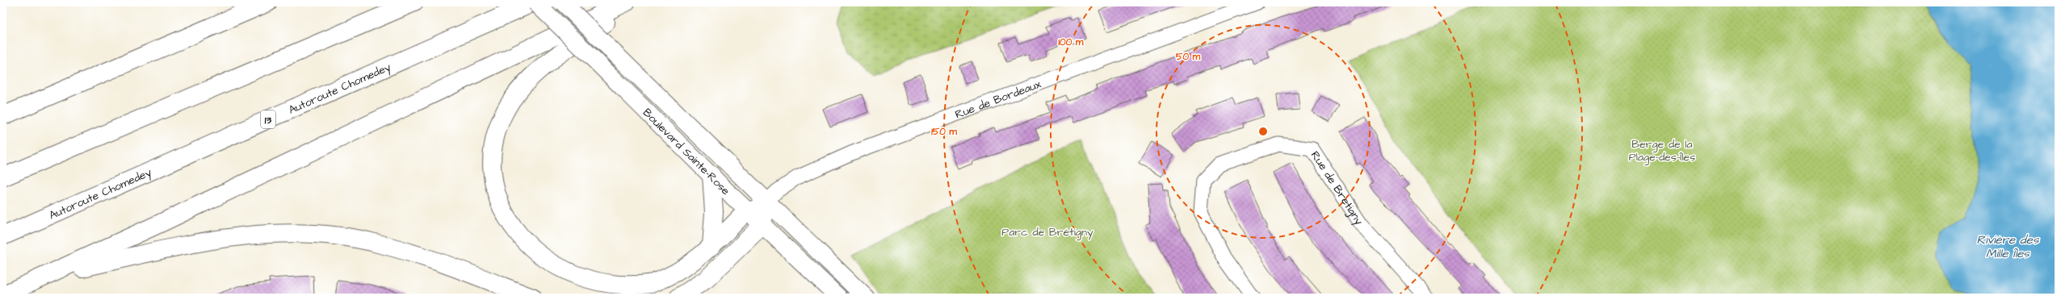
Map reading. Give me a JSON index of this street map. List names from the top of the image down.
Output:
{
  "streets": {
    "highway": ["Autoroute Chomedey", "13"],
    "street": ["Rue de Bordeaux", "Boulevard Sainte-Rose", "Rue de Bretigny"]
  },
  "crossings": [
    ["Autoroute Chomedey", "Boulevard Sainte-Rose"],
    ["Rue de Bordeaux", "Boulevard Sainte-Rose"]
  ],
  "water": ["Rivière des Mille Îles"],
  "parks": ["Berge de la Plage-des-Îles", "Parc de Brétigny"],
  "rings": ["100 m", "50 m", "150 m"]
}
